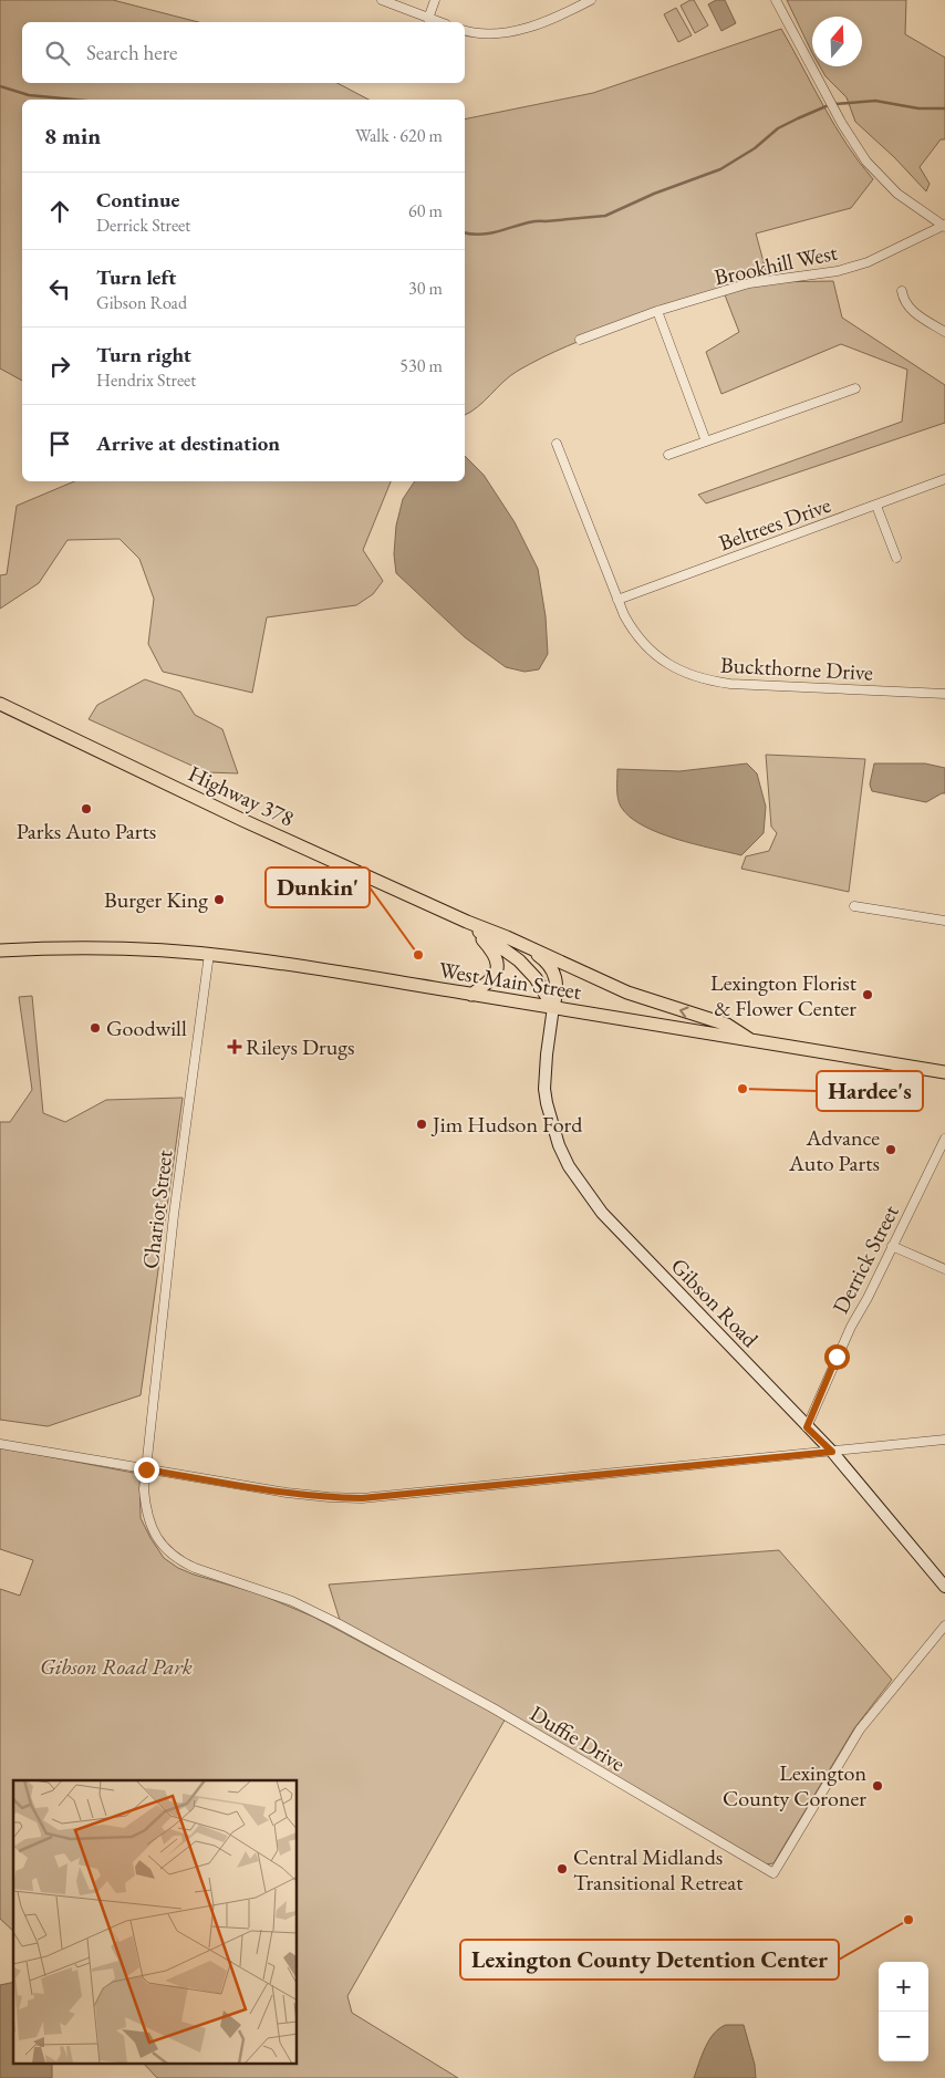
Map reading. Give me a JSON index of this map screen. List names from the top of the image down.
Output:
{
  "streets": {
    "main road": ["Highway 378", "West Main Street"],
    "street": [
      "Brookhill West",
      "Beltrees Drive",
      "Buckthorne Drive",
      "Chariot Street",
      "Derrick Street",
      "Gibson Road",
      "Duffie Drive"
    ]
  },
  "crossings": [
    ["Beltrees Drive", "Buckthorne Drive"],
    ["West Main Street", "Chariot Street"],
    ["West Main Street", "Gibson Road"],
    ["Chariot Street", "Duffie Drive"],
    ["Derrick Street", "Gibson Road"]
  ],
  "parks": ["Gibson Road Park"],
  "places": {
    "other": [
      "Parks Auto Parts",
      "Burger King",
      "Dunkin'",
      "Lexington Florist & Flower Center",
      "Goodwill",
      "Hardee's",
      "Jim Hudson Ford",
      "Advance Auto Parts",
      "Lexington County Coroner",
      "Central Midlands Transitional Retreat",
      "Lexington County Detention Center"
    ],
    "health": ["Rileys Drugs"]
  },
  "north": "top",
  "page": {
    "search": "Search here",
    "heading": ["8 min", "Walk · 620 m"],
    "list": [
      ["Continue", "Derrick Street", "60 m"],
      ["Turn left", "Gibson Road", "30 m"],
      ["Turn right", "Hendrix Street", "530 m"],
      "Arrive at destination"
    ],
    "map_buttons": ["+", "−"]
  }
}
